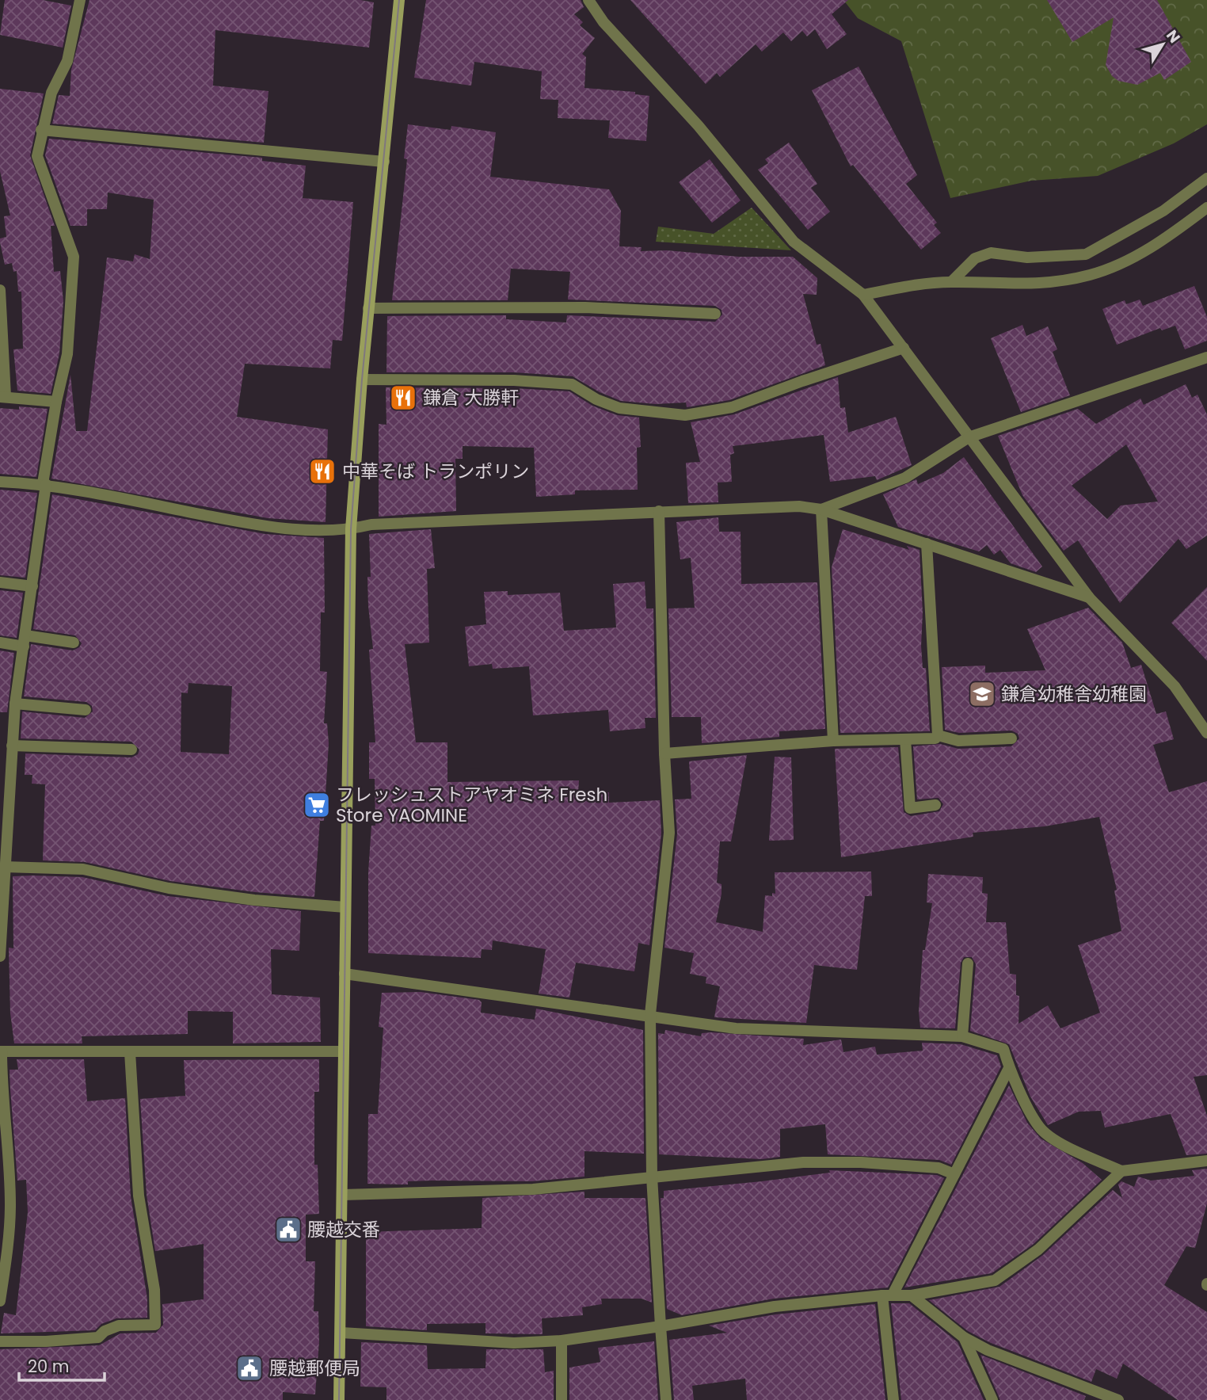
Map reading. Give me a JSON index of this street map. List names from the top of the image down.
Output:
{
  "places": {
    "restaurant": ["鎌倉 大勝軒", "中華そば トランポリン"],
    "school or university": ["鎌倉幼稚舎幼稚園"],
    "supermarket": ["フレッシュストアヤオミネ Fresh Store YAOMINE"],
    "public building": ["腰越交番", "腰越郵便局"]
  },
  "scale_bar": "20 m",
  "north": "top right"
}
